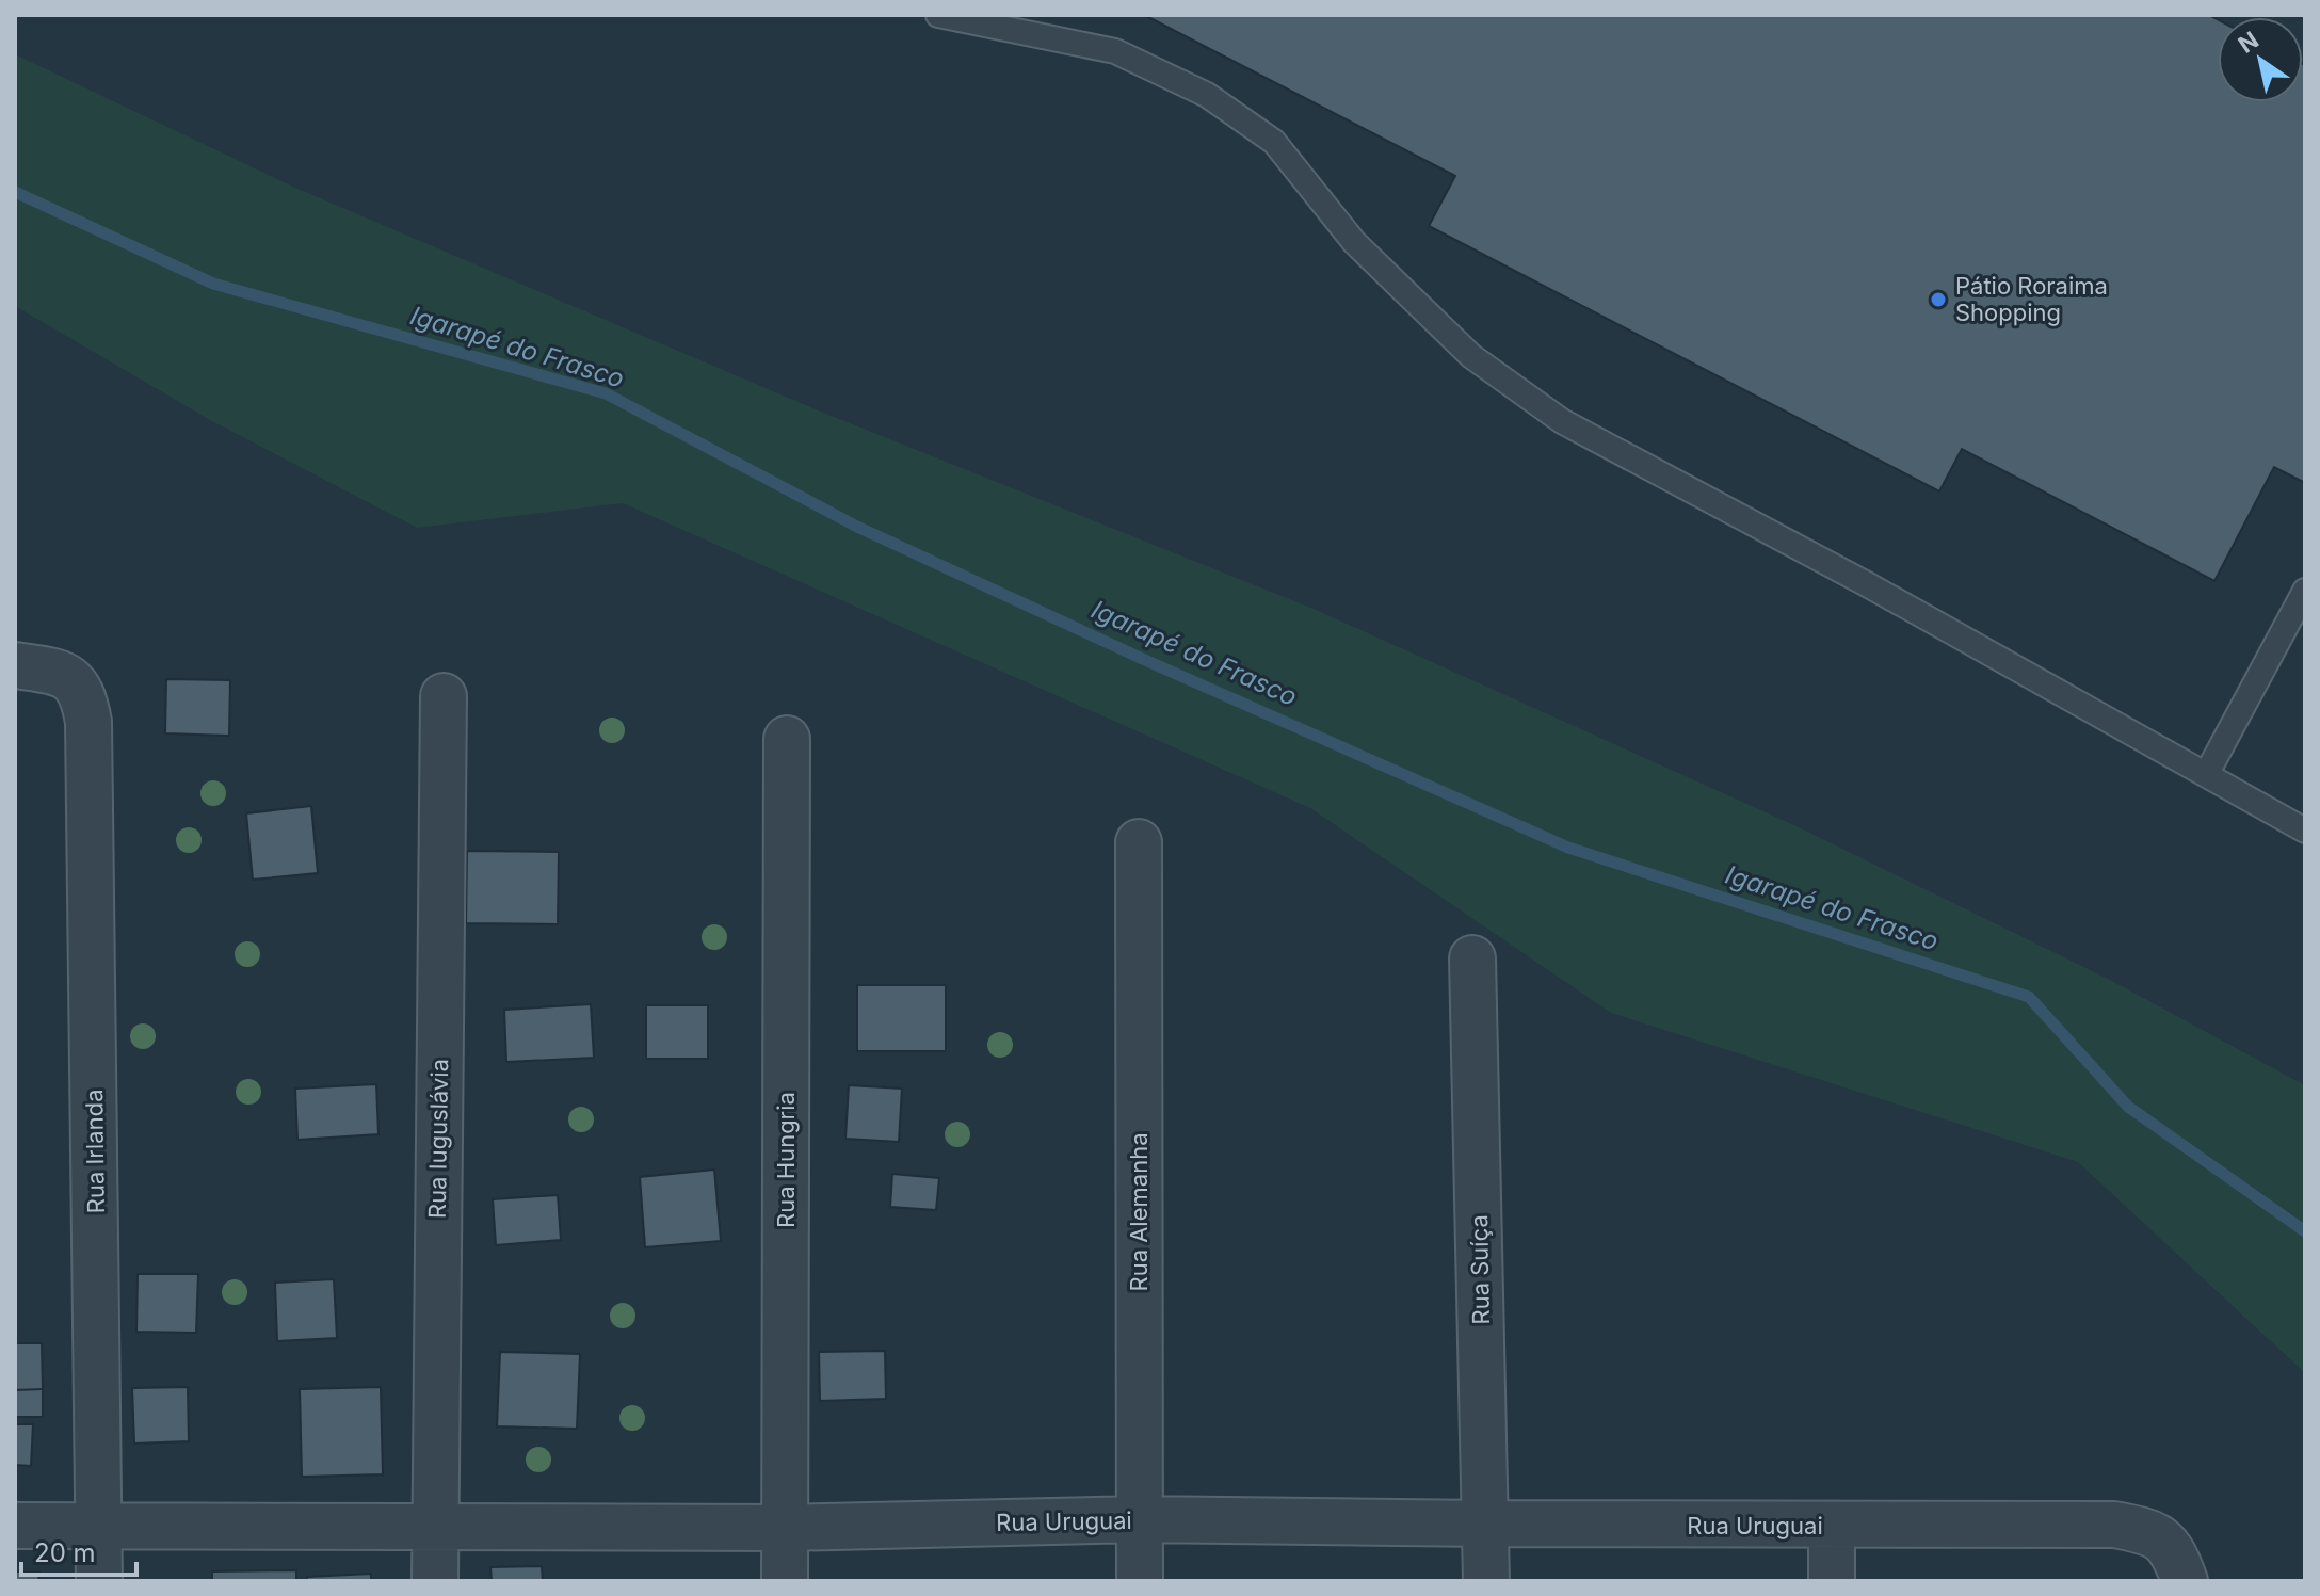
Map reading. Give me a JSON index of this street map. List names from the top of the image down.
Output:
{
  "streets": {
    "street": [
      "Rua Iuguslávia",
      "Rua Irlanda",
      "Rua Hungria",
      "Rua Alemanha",
      "Rua Suíça",
      "Rua Uruguai"
    ]
  },
  "crossings": [
    ["Rua Iuguslávia", "Rua Uruguai"],
    ["Rua Irlanda", "Rua Uruguai"],
    ["Rua Hungria", "Rua Uruguai"],
    ["Rua Alemanha", "Rua Uruguai"],
    ["Rua Suíça", "Rua Uruguai"]
  ],
  "water": ["Igarapé do Frasco"],
  "places": ["Pátio Roraima Shopping"],
  "scale_bar": "20 m",
  "north": "top left"
}
